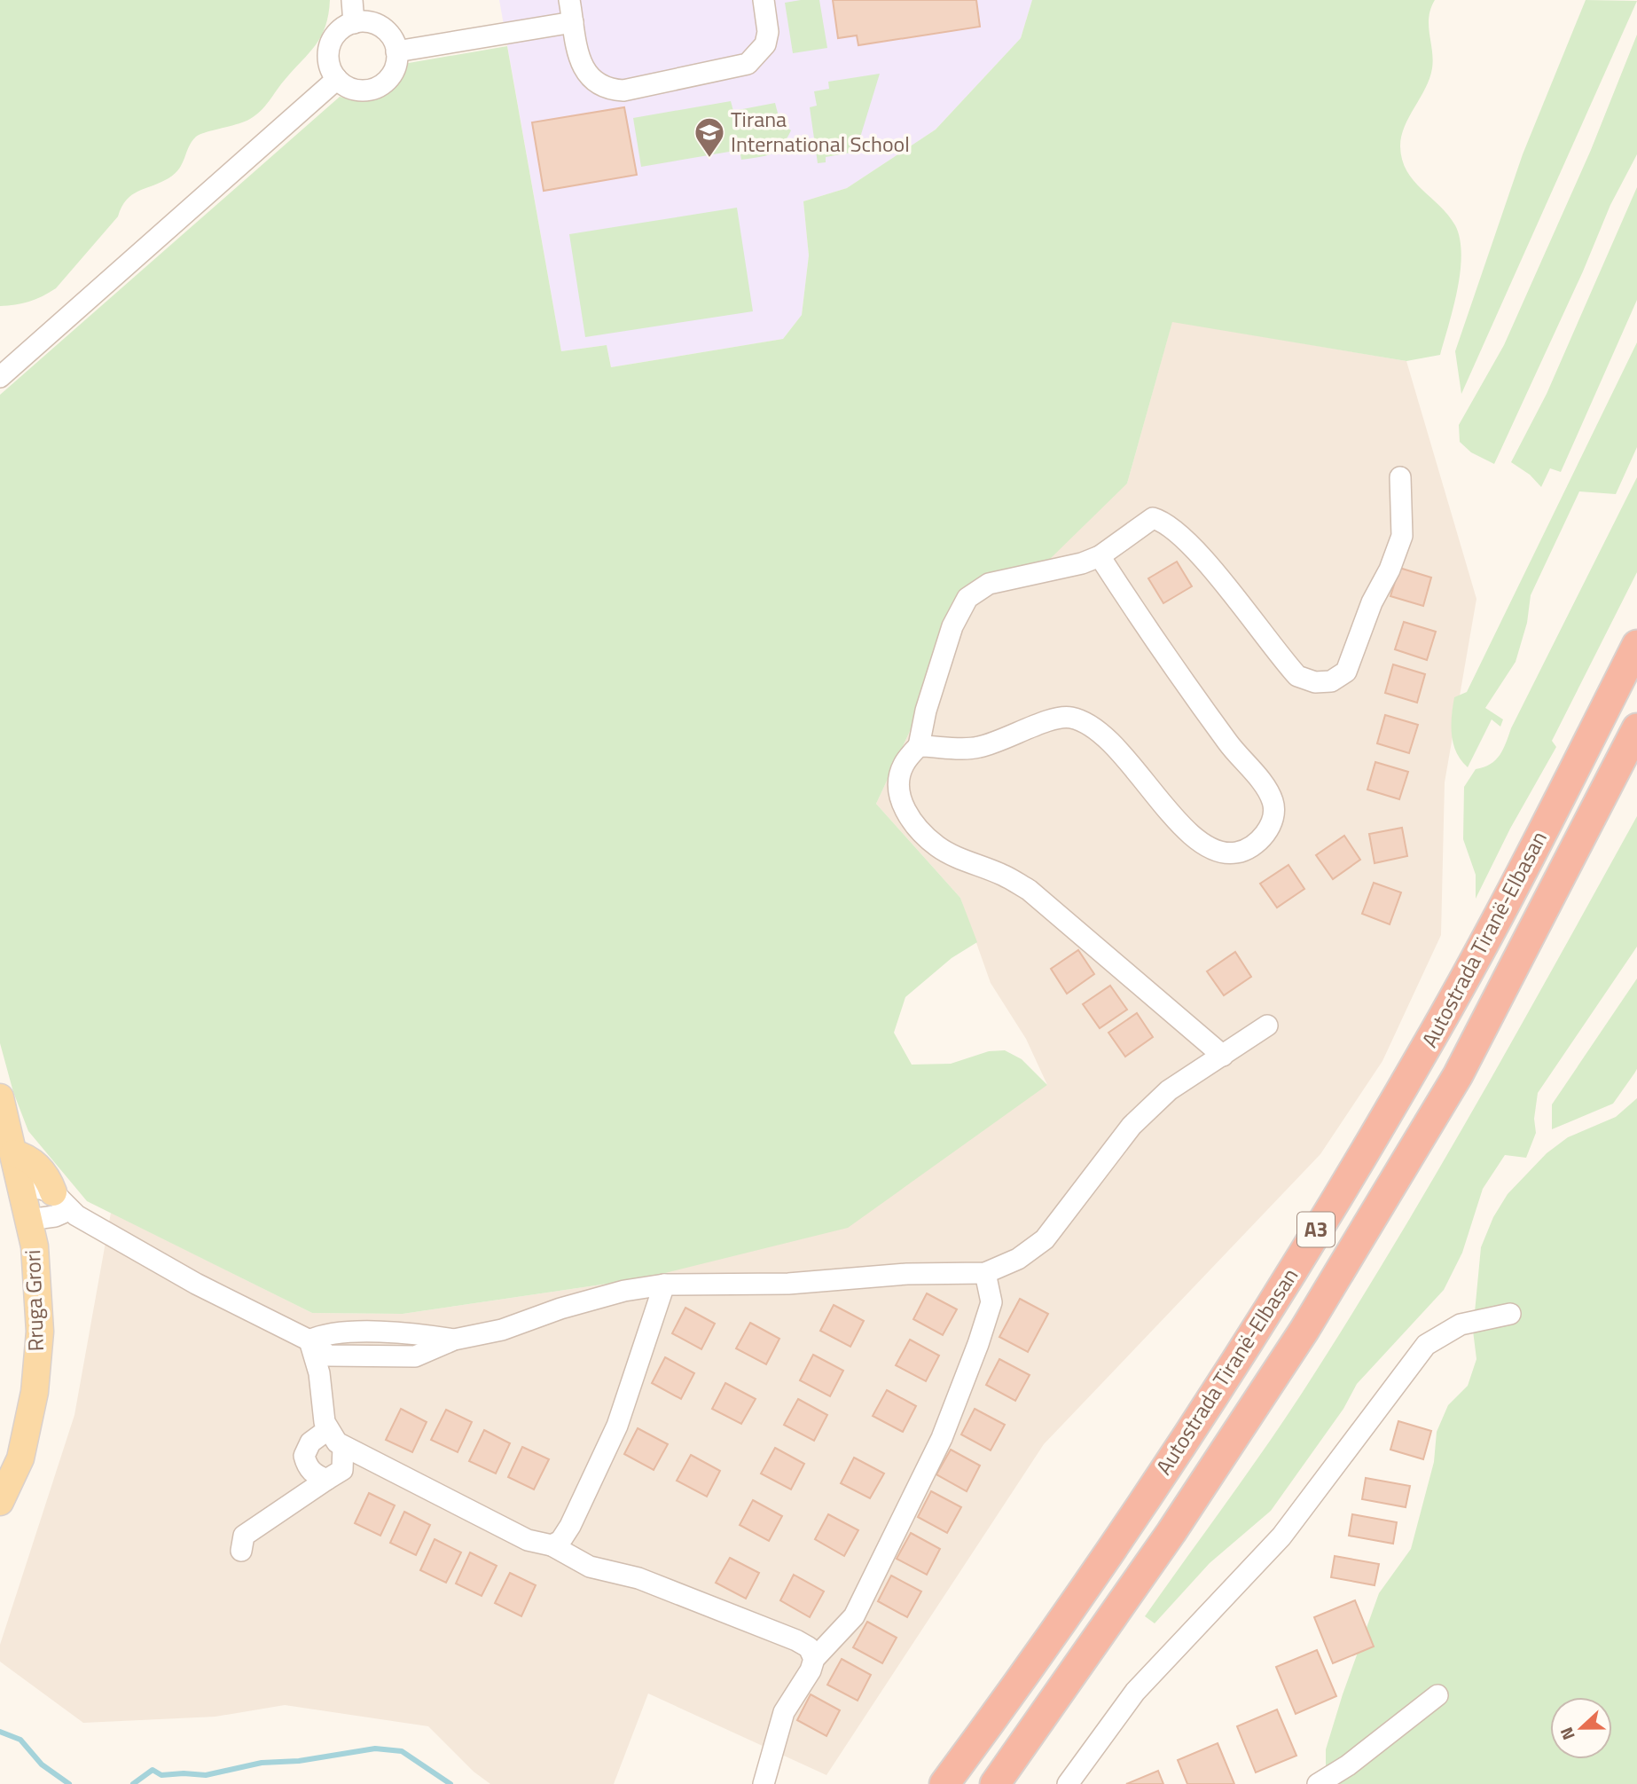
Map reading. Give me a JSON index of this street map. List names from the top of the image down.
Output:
{
  "streets": {
    "highway": ["Autostrada Tiranë-Elbasan", "A3"],
    "main road": ["Rruga Grori"]
  },
  "places": {
    "school or university": ["Tirana International School"]
  },
  "north": "left"
}
